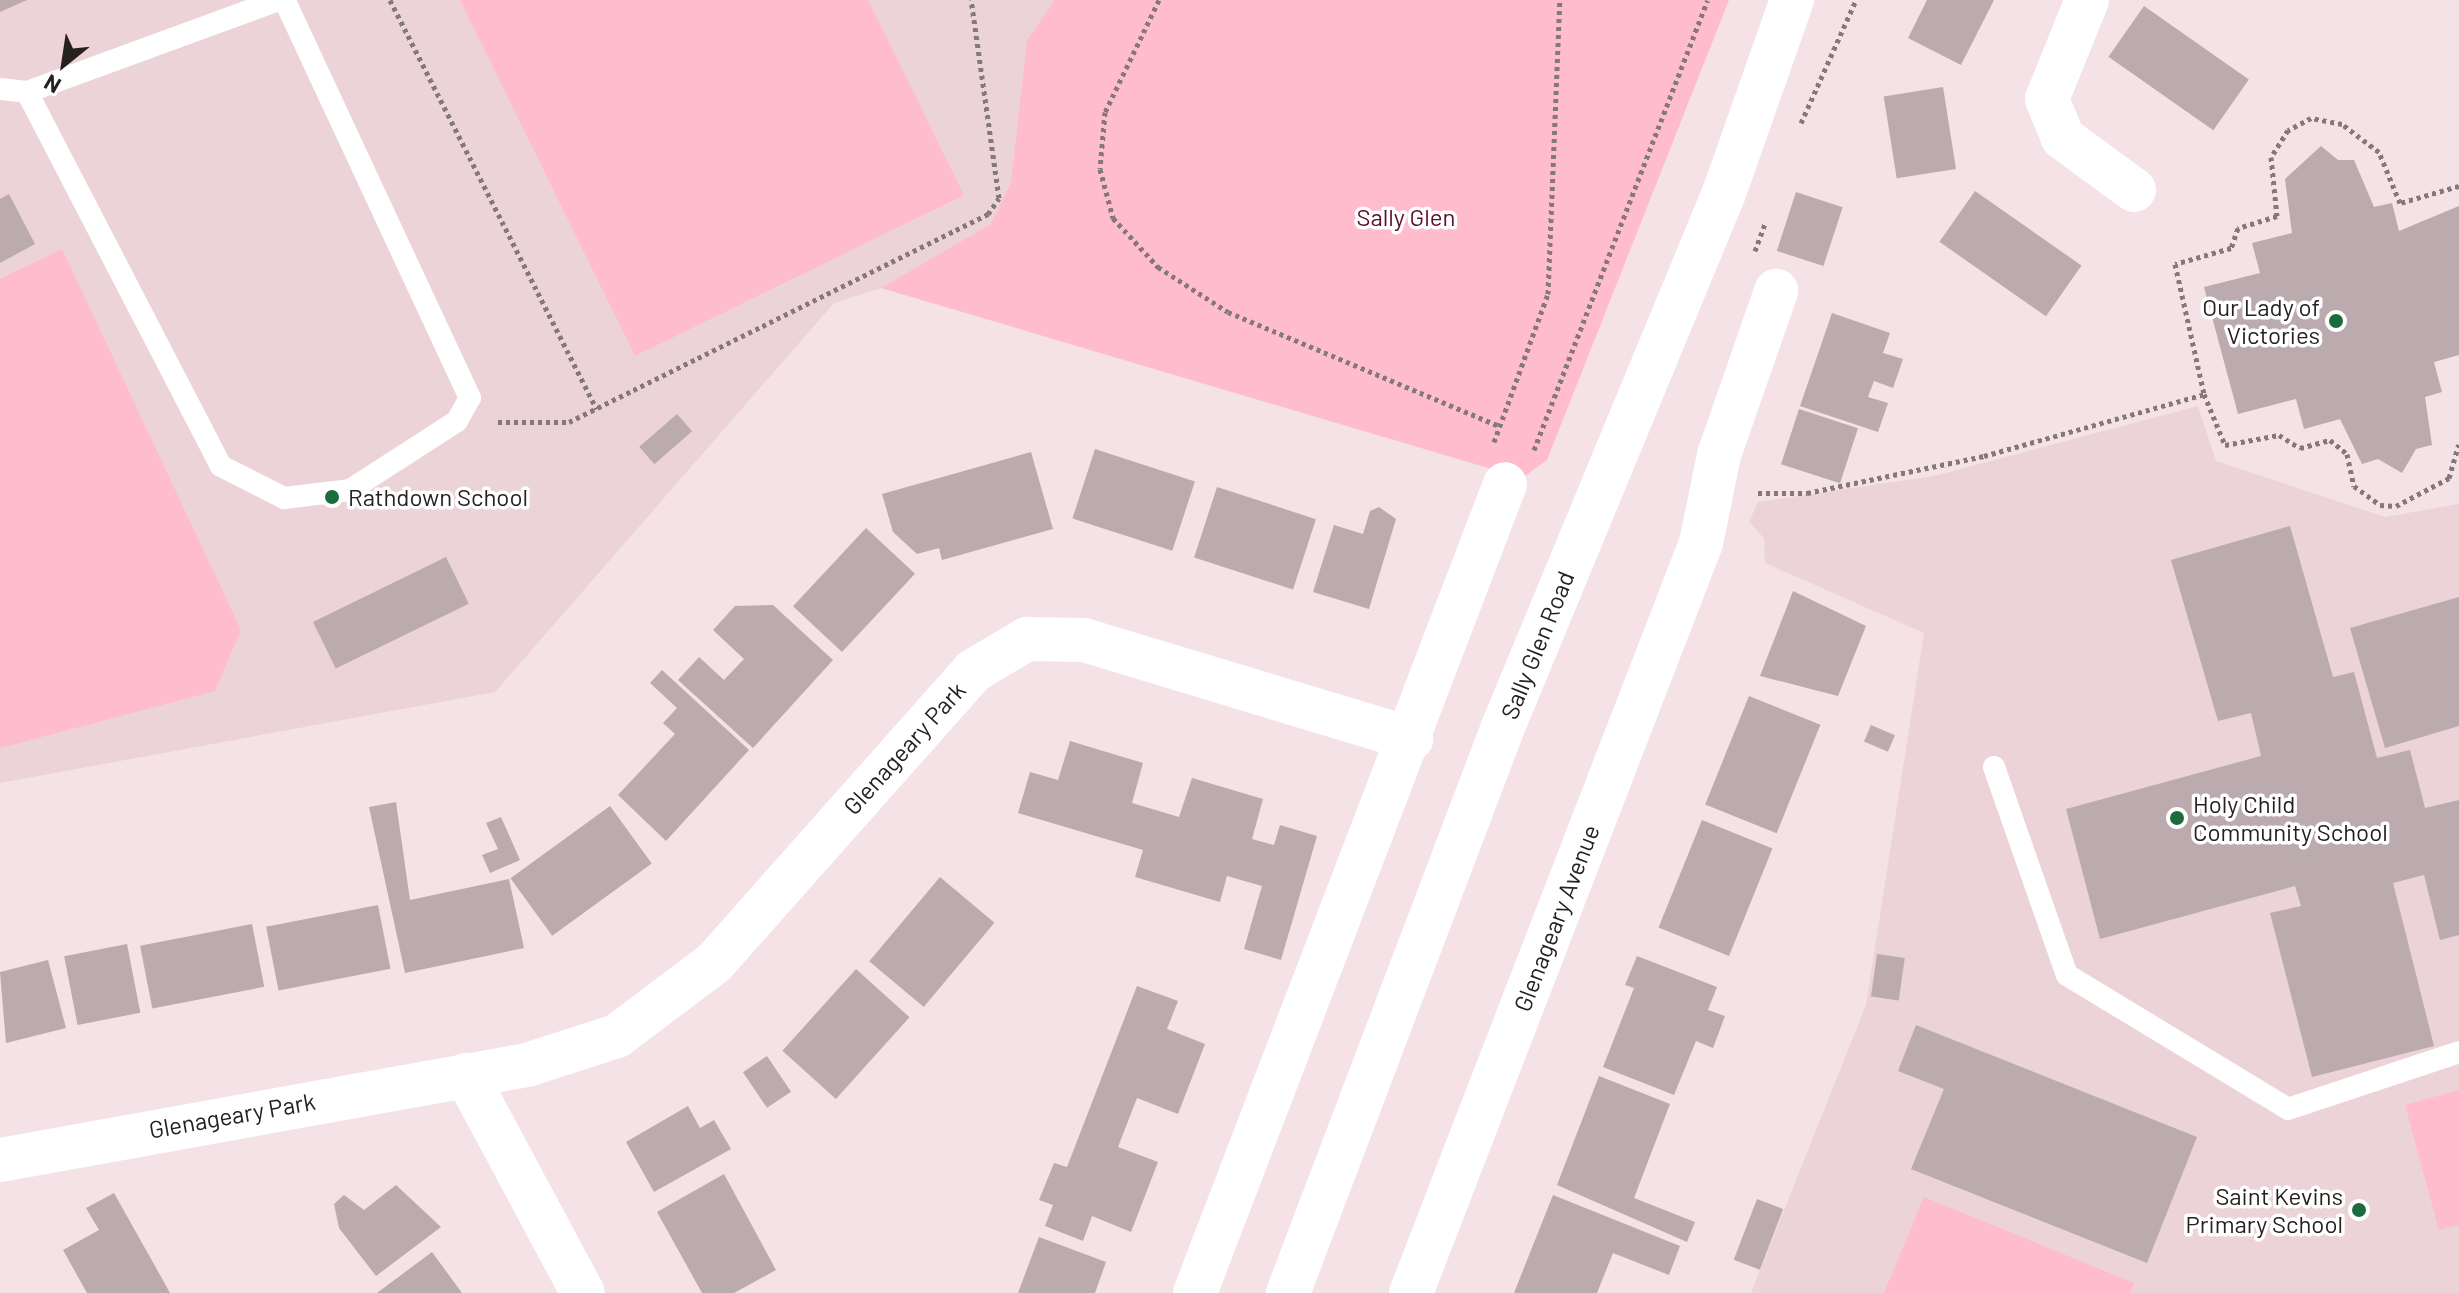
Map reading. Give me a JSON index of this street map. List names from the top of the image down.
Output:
{
  "streets": {
    "street": ["Sally Glen Road", "Glenageary Park", "Glenageary Avenue"]
  },
  "parks": ["Sally Glen"],
  "places": [
    "Our Lady of Victories",
    "Rathdown School",
    "Holy Child Community School",
    "Saint Kevins Primary School"
  ],
  "north": "bottom left"
}
